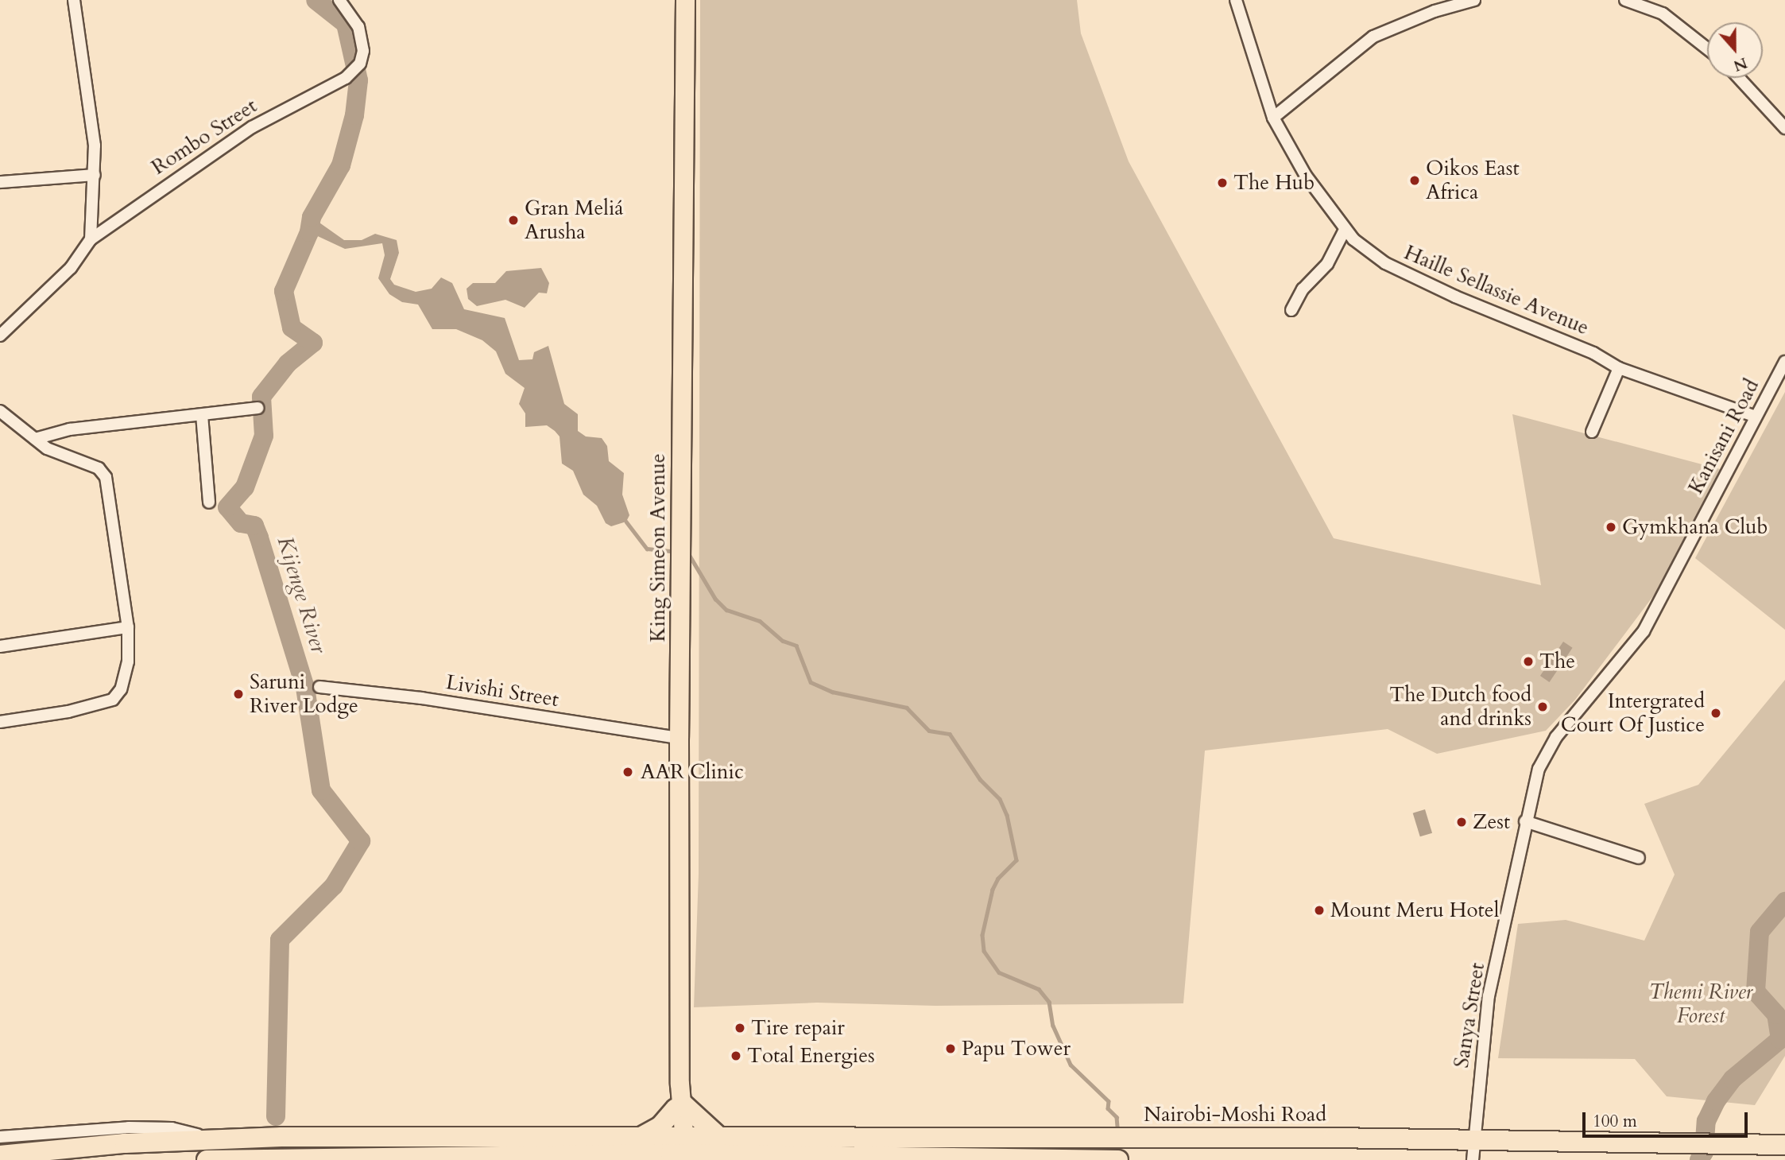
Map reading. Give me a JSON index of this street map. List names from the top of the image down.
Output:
{
  "streets": {
    "highway": ["Nairobi-Moshi Road"],
    "main road": ["King Simeon Avenue"],
    "street": [
      "Rombo Street",
      "Haille Sellassie Avenue",
      "Kanisani Road",
      "Livishi Street",
      "Sanya Street"
    ]
  },
  "crossings": [
    ["Haille Sellassie Avenue", "Kanisani Road"],
    ["Kanisani Road", "Sanya Street"],
    ["King Simeon Avenue", "Livishi Street"],
    ["King Simeon Avenue", "Nairobi-Moshi Road"],
    ["Sanya Street", "Nairobi-Moshi Road"]
  ],
  "water": ["Kijenge River"],
  "parks": ["Themi River Forest"],
  "places": [
    "Oikos East Africa",
    "The Hub",
    "Gran Meliá Arusha",
    "Gymkhana Club",
    "The",
    "Saruni River Lodge",
    "The Dutch food and drinks",
    "Intergrated Court Of Justice",
    "AAR Clinic",
    "Zest",
    "Mount Meru Hotel",
    "Tire repair",
    "Papu Tower",
    "Total Energies"
  ],
  "scale_bar": "100 m",
  "north": "bottom"
}
